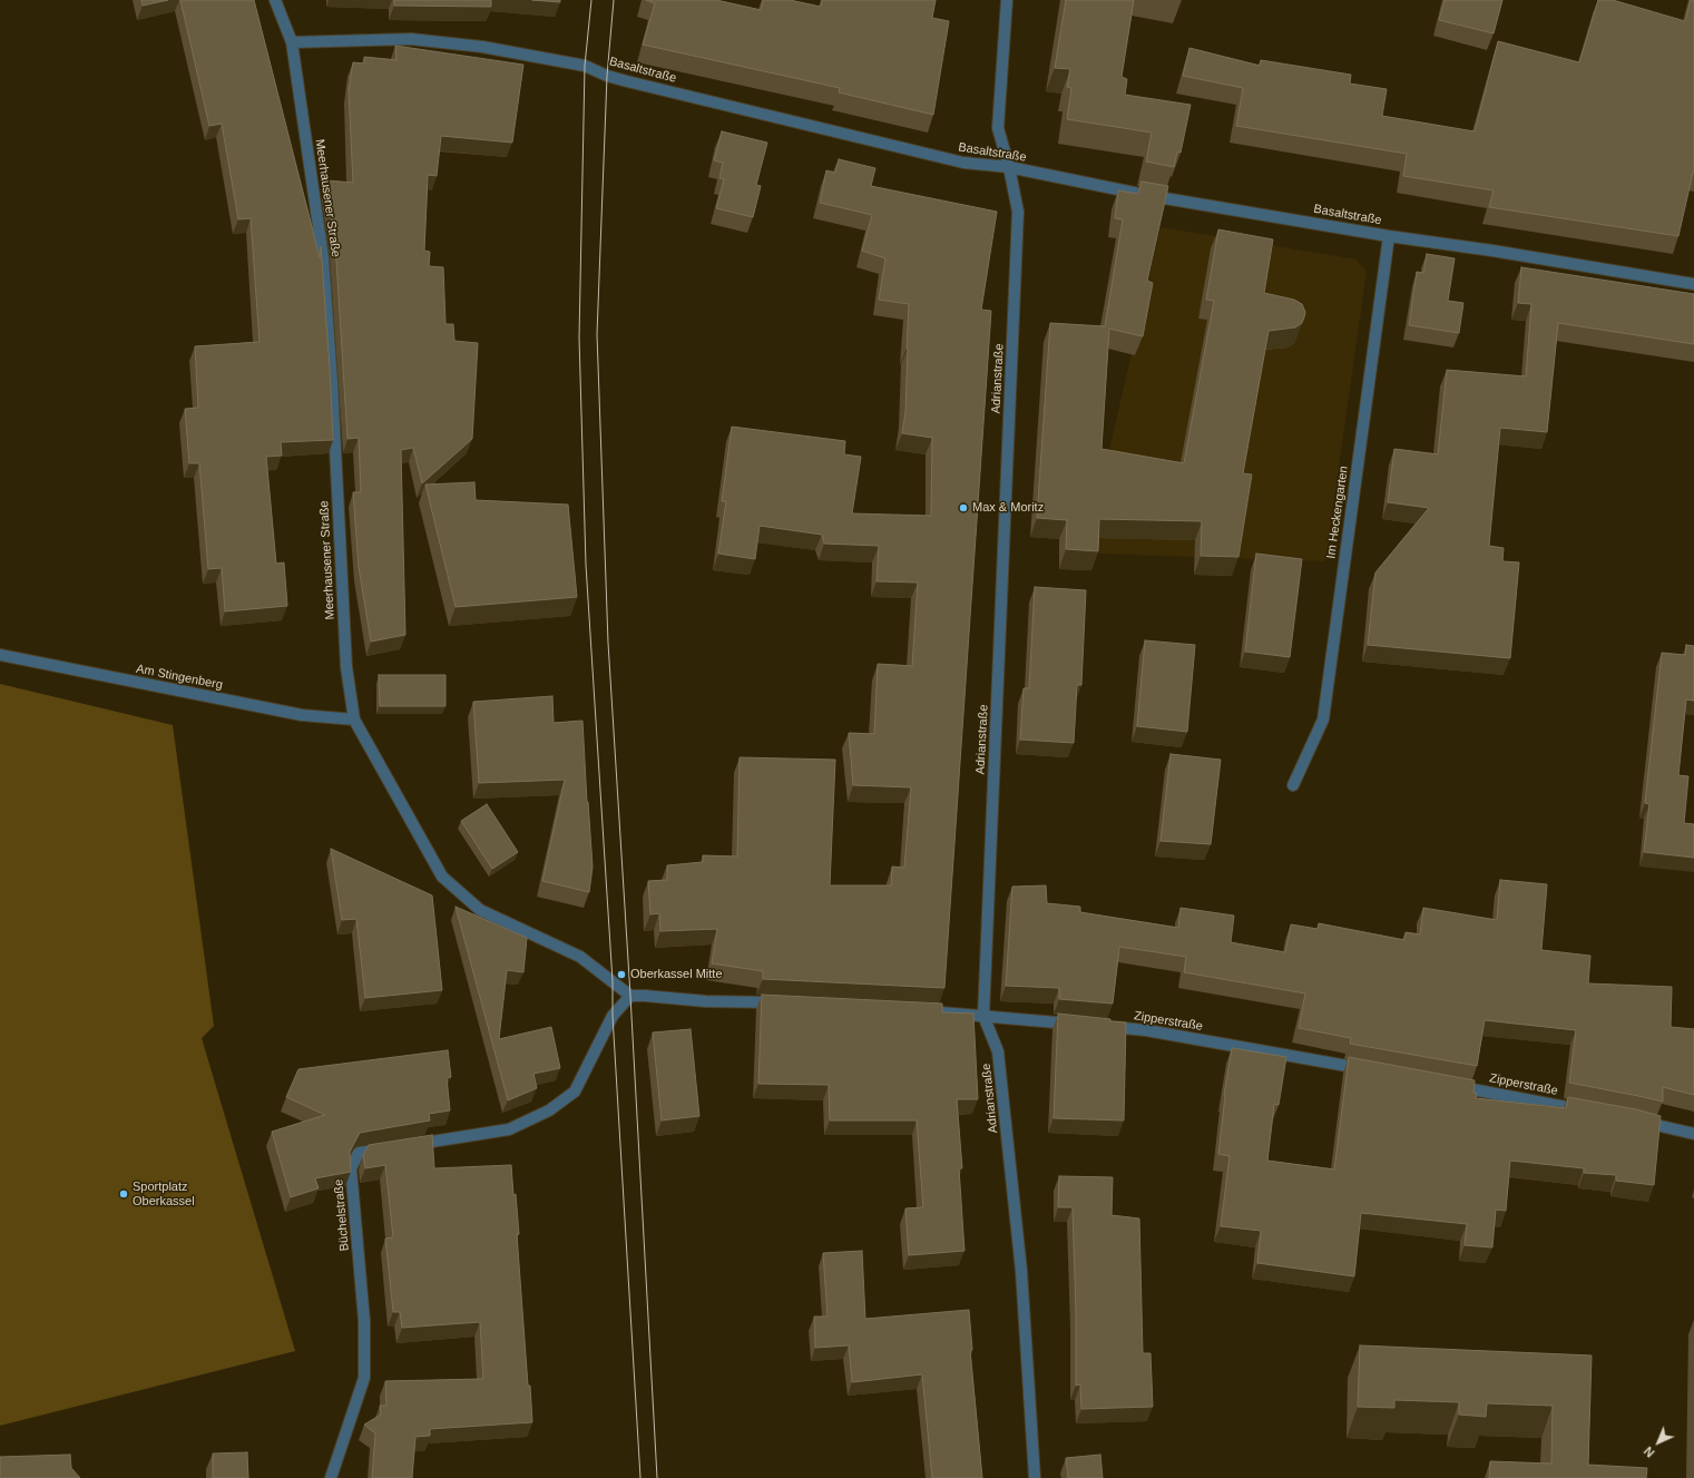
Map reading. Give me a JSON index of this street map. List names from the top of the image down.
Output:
{
  "streets": {
    "street": [
      "Basaltstraße",
      "Meerhausener Straße",
      "Adrianstraße",
      "Im Heckengarten",
      "Am Stingenberg",
      "Zipperstraße",
      "Büchelstraße"
    ]
  },
  "crossings": [
    ["Basaltstraße", "Meerhausener Straße"],
    ["Basaltstraße", "Adrianstraße"],
    ["Basaltstraße", "Im Heckengarten"],
    ["Meerhausener Straße", "Am Stingenberg"]
  ],
  "places": ["Max & Moritz", "Oberkassel Mitte", "Sportplatz Oberkassel"],
  "north": "bottom left"
}
